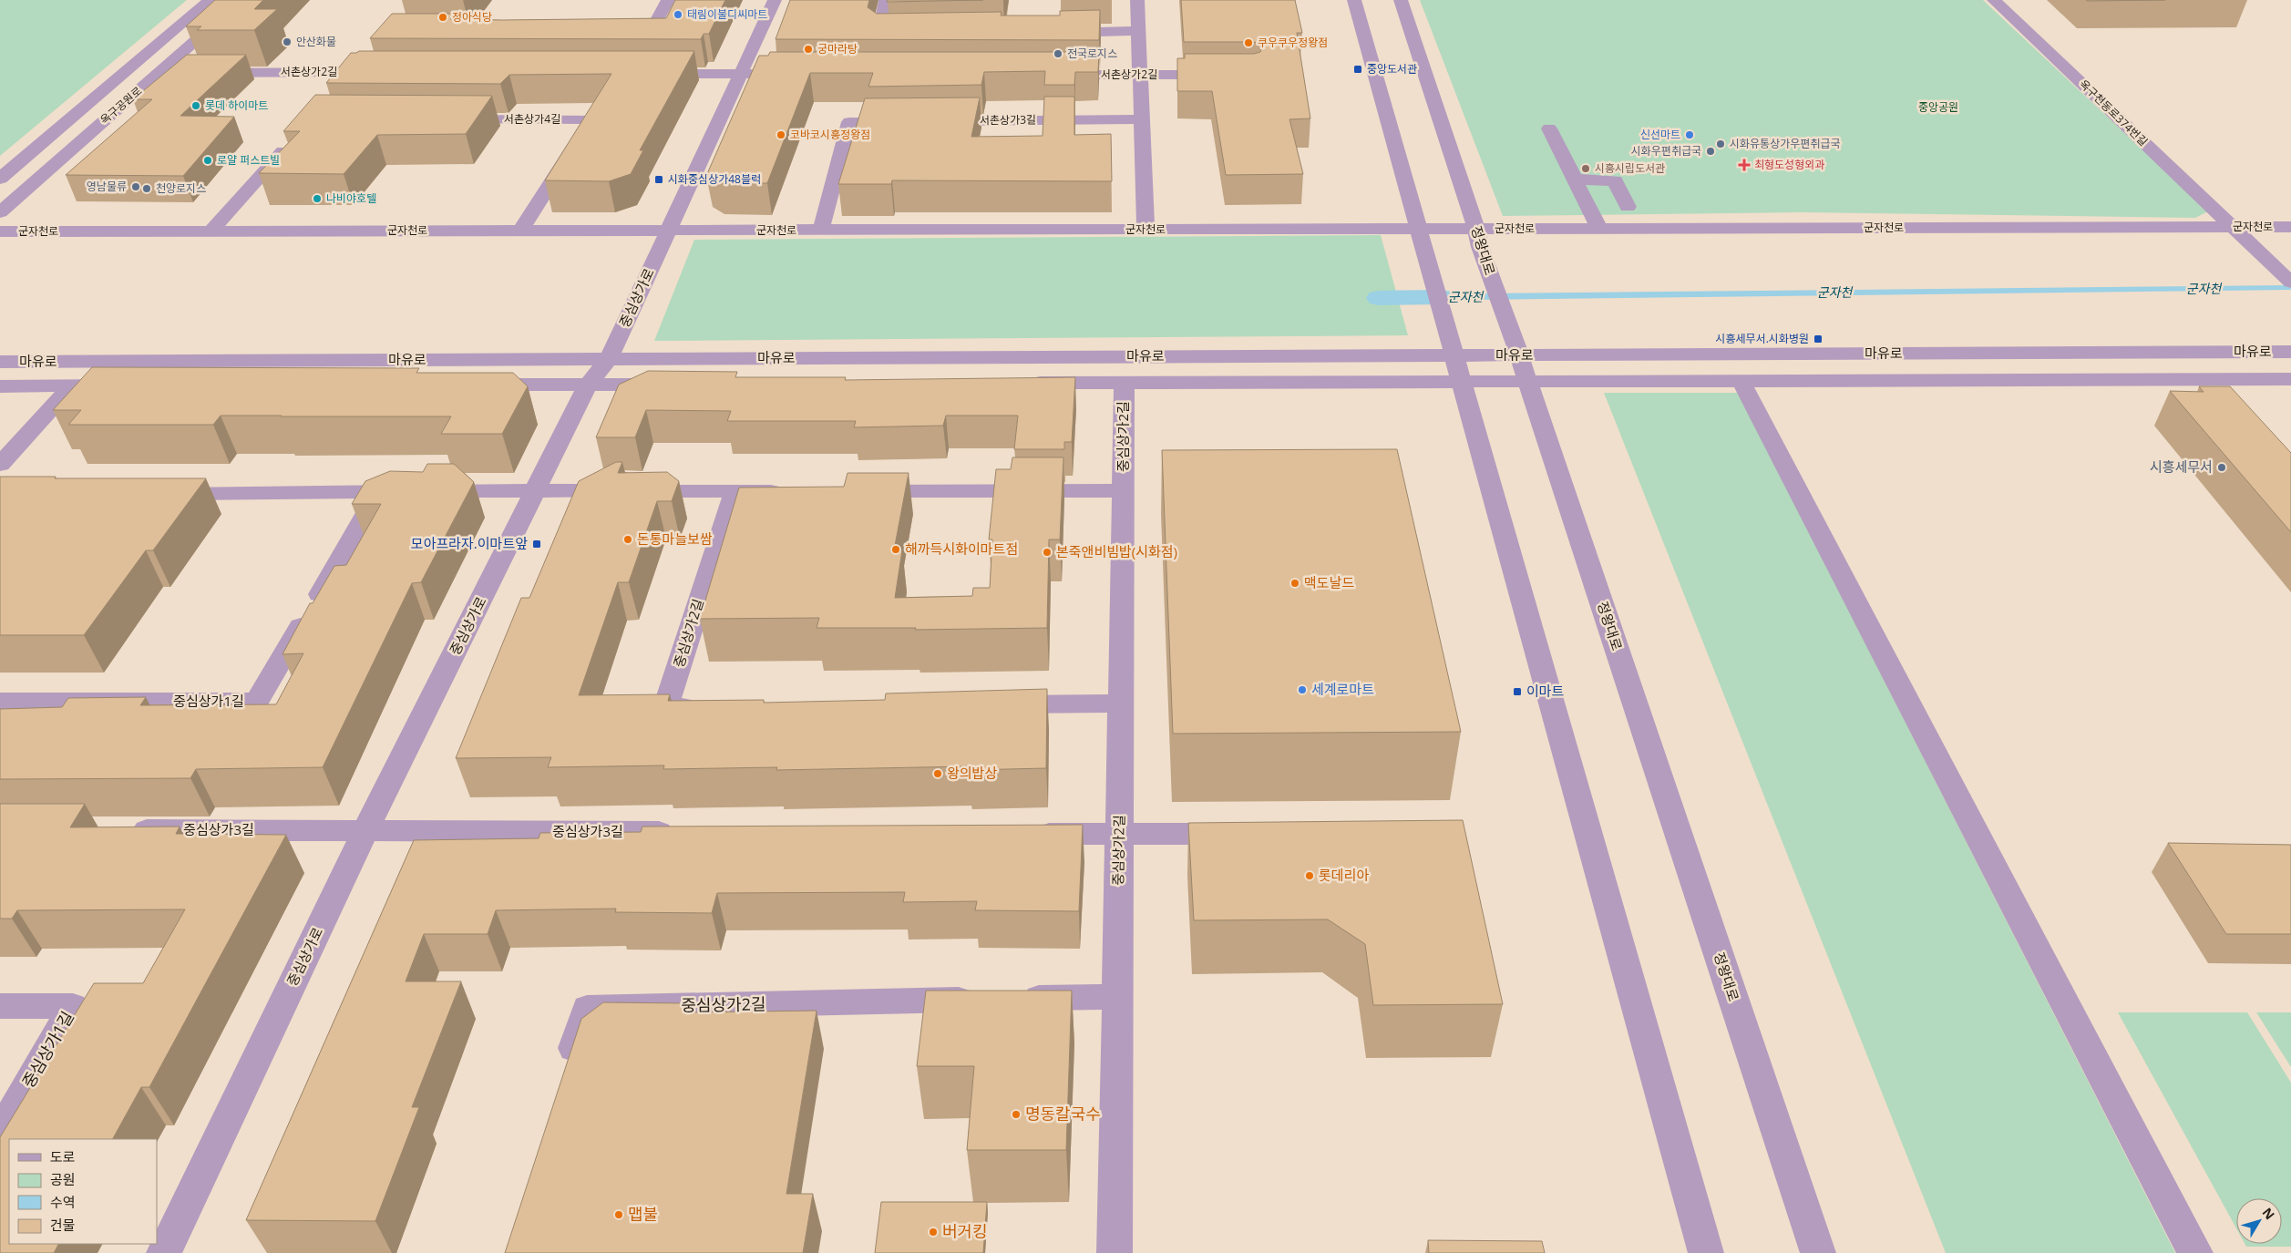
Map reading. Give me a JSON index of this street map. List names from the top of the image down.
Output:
{
  "streets": {
    "street": [
      "서촌상가2길",
      "옥구공원로",
      "옥구천동로374번길",
      "서촌상가4길",
      "서촌상가3길",
      "군자천로",
      "정왕대로",
      "중심상가로",
      "마유로",
      "중심상가2길",
      "중심상가1길",
      "중심상가3길"
    ]
  },
  "crossings": [
    ["서촌상가2길", "옥구공원로"],
    ["옥구천동로374번길", "군자천로"],
    ["서촌상가4길", "군자천로"],
    ["군자천로", "정왕대로"],
    ["군자천로", "중심상가로"],
    ["정왕대로", "마유로"],
    ["중심상가로", "마유로"],
    ["중심상가로", "중심상가3길"],
    ["마유로", "중심상가2길"]
  ],
  "water": ["군자천"],
  "parks": ["중앙공원"],
  "places": {
    "other": [
      "태림이불디씨마트",
      "정아식당",
      "안산화물",
      "쿠우쿠우정왕점",
      "궁마라탕",
      "전국로지스",
      "롯데 하이마트",
      "코바코시흥정왕점",
      "신선마트",
      "시화유통상가우편취급국",
      "시화우편취급국",
      "로얄 퍼스트빌",
      "시흥시립도서관",
      "영남물류",
      "천양로지스",
      "나비야호텔",
      "시흥세무서",
      "돈통마늘보쌈",
      "해까득시화이마트점",
      "본죽앤비빔밥(시화점)",
      "맥도날드",
      "세계로마트",
      "왕의밥상",
      "롯데리아",
      "명동칼국수",
      "맵불",
      "버거킹"
    ],
    "transit": [
      "중앙도서관",
      "시화중심상가48블럭",
      "시흥세무서.시화병원",
      "모아프라자.이마트앞",
      "이마트"
    ],
    "health": ["최형도성형외과"]
  },
  "legend": [
    "도로",
    "공원",
    "수역",
    "건물"
  ],
  "north": "top right"
}
